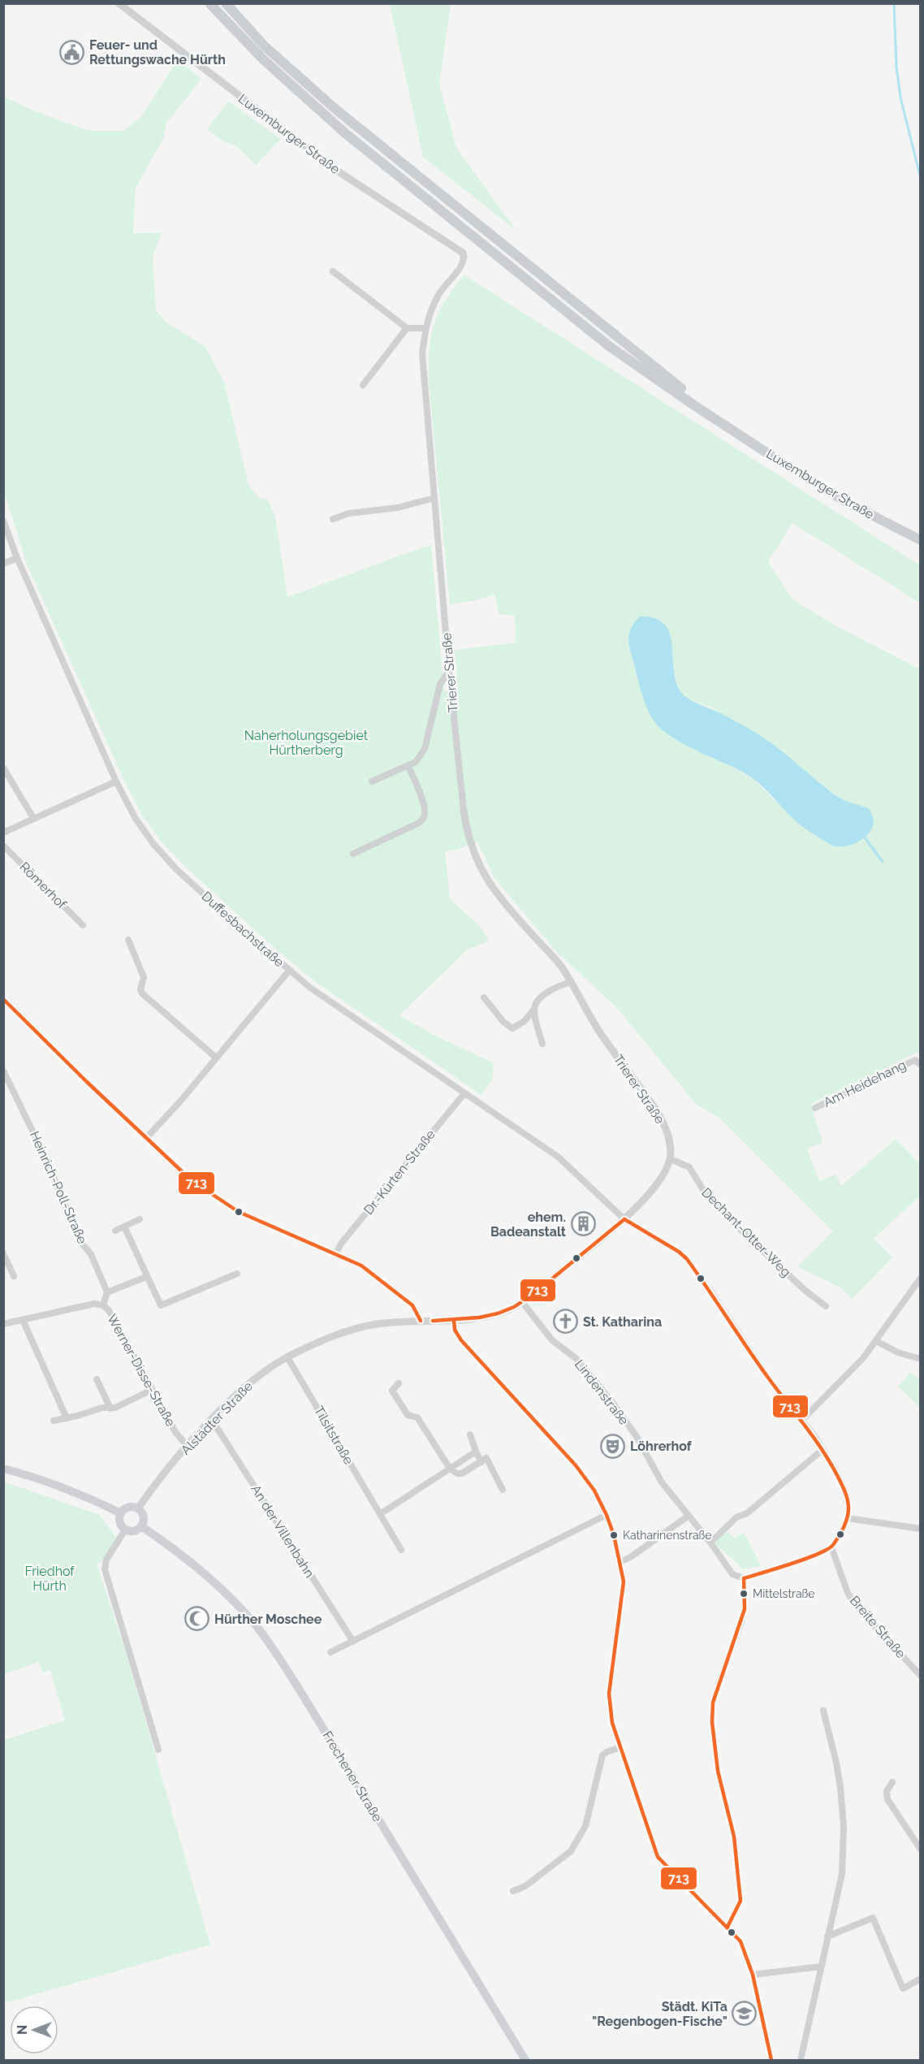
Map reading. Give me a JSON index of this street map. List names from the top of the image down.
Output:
{
  "streets": {
    "main road": ["Luxemburger Straße", "Frechener Straße"],
    "street": [
      "Trierer Straße",
      "Römerhof",
      "Duffesbachstraße",
      "Am Heidehang",
      "Dr.-Kürten-Straße",
      "Heinrich-Poll-Straße",
      "Dechant-Otter-Weg",
      "Werner-Disse-Straße",
      "Lindenstraße",
      "Alstädter Straße",
      "Tilsitstraße",
      "An der Villenbahn",
      "Breite Straße"
    ]
  },
  "crossings": [
    ["Luxemburger Straße", "Trierer Straße"],
    ["Trierer Straße", "Dechant-Otter-Weg"],
    ["Duffesbachstraße", "Dr.-Kürten-Straße"],
    ["Duffesbachstraße", "Alstädter Straße"],
    ["Werner-Disse-Straße", "Alstädter Straße"],
    ["Lindenstraße", "Alstädter Straße"],
    ["Alstädter Straße", "Tilsitstraße"],
    ["Alstädter Straße", "An der Villenbahn"],
    ["Alstädter Straße", "Frechener Straße"]
  ],
  "parks": ["Naherholungsgebiet Hürtherberg", "Friedhof Hürth"],
  "places": {
    "public building": ["Feuer- und Rettungswache Hürth"],
    "building": ["ehem. Badeanstalt"],
    "church": ["St. Katharina"],
    "theatre": ["Löhrerhof"],
    "other": ["Katharinenstraße", "Mittelstraße"],
    "mosque": ["Hürther Moschee"],
    "school or university": ["Städt. KiTa \"Regenbogen-Fische\""]
  },
  "lines": ["transit line 713"],
  "north": "left"
}
